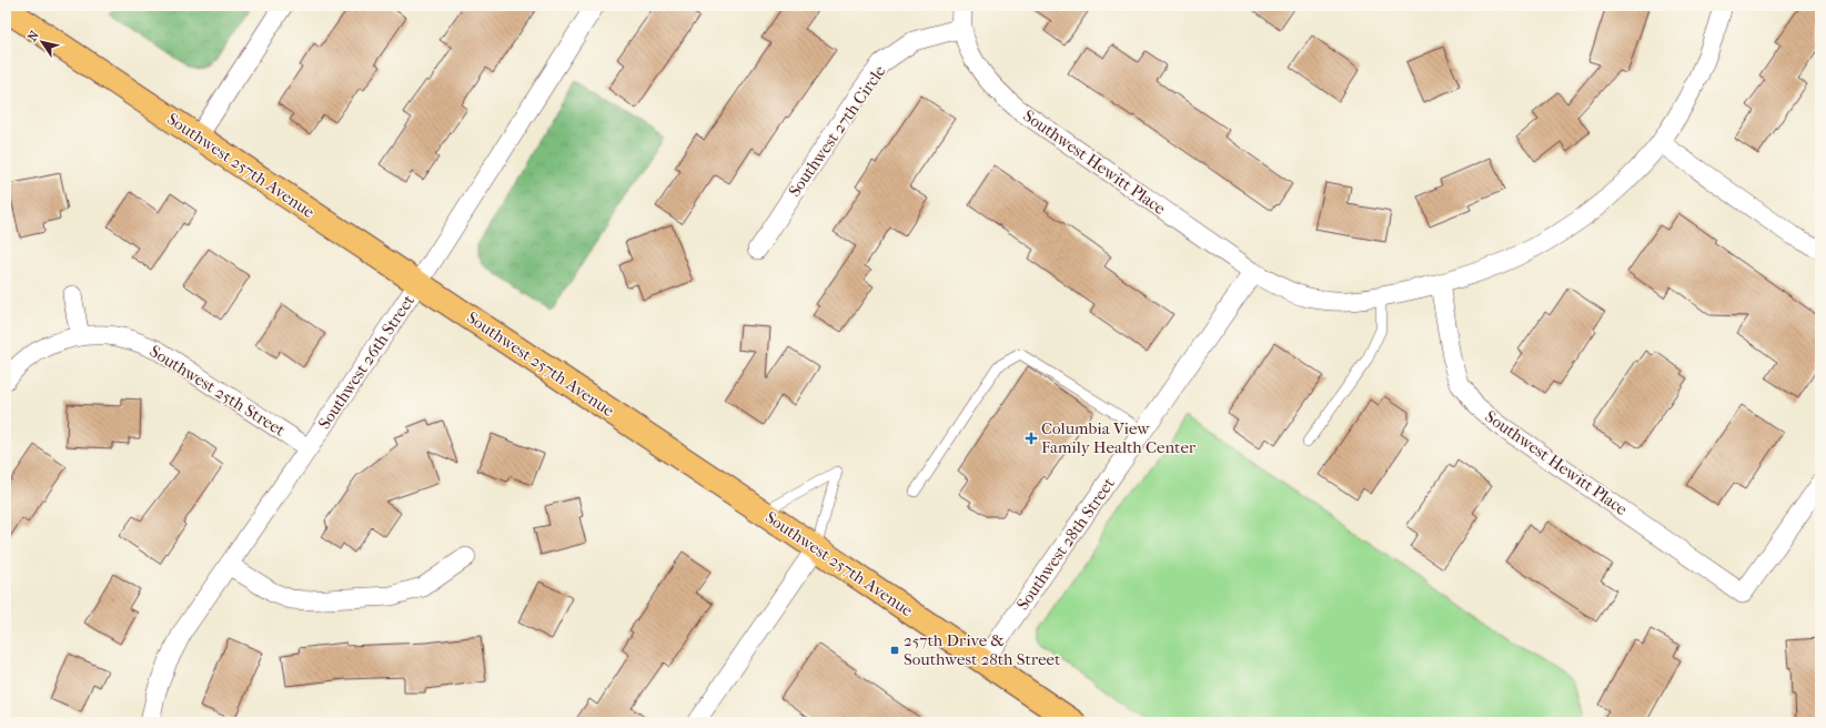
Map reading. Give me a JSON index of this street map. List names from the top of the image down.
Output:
{
  "streets": {
    "main road": ["Southwest 257th Avenue"],
    "street": [
      "Southwest 27th Circle",
      "Southwest Hewitt Place",
      "Southwest 26th Street",
      "Southwest 25th Street",
      "Southwest 28th Street"
    ]
  },
  "crossings": [
    ["Southwest 27th Circle", "Southwest Hewitt Place"],
    ["Southwest Hewitt Place", "Southwest 28th Street"],
    ["Southwest 257th Avenue", "Southwest 26th Street"],
    ["Southwest 257th Avenue", "Southwest 28th Street"],
    ["Southwest 26th Street", "Southwest 25th Street"]
  ],
  "places": {
    "health": ["Columbia View Family Health Center"],
    "transit": ["257th Drive & Southwest 28th Street"]
  },
  "north": "top left"
}
